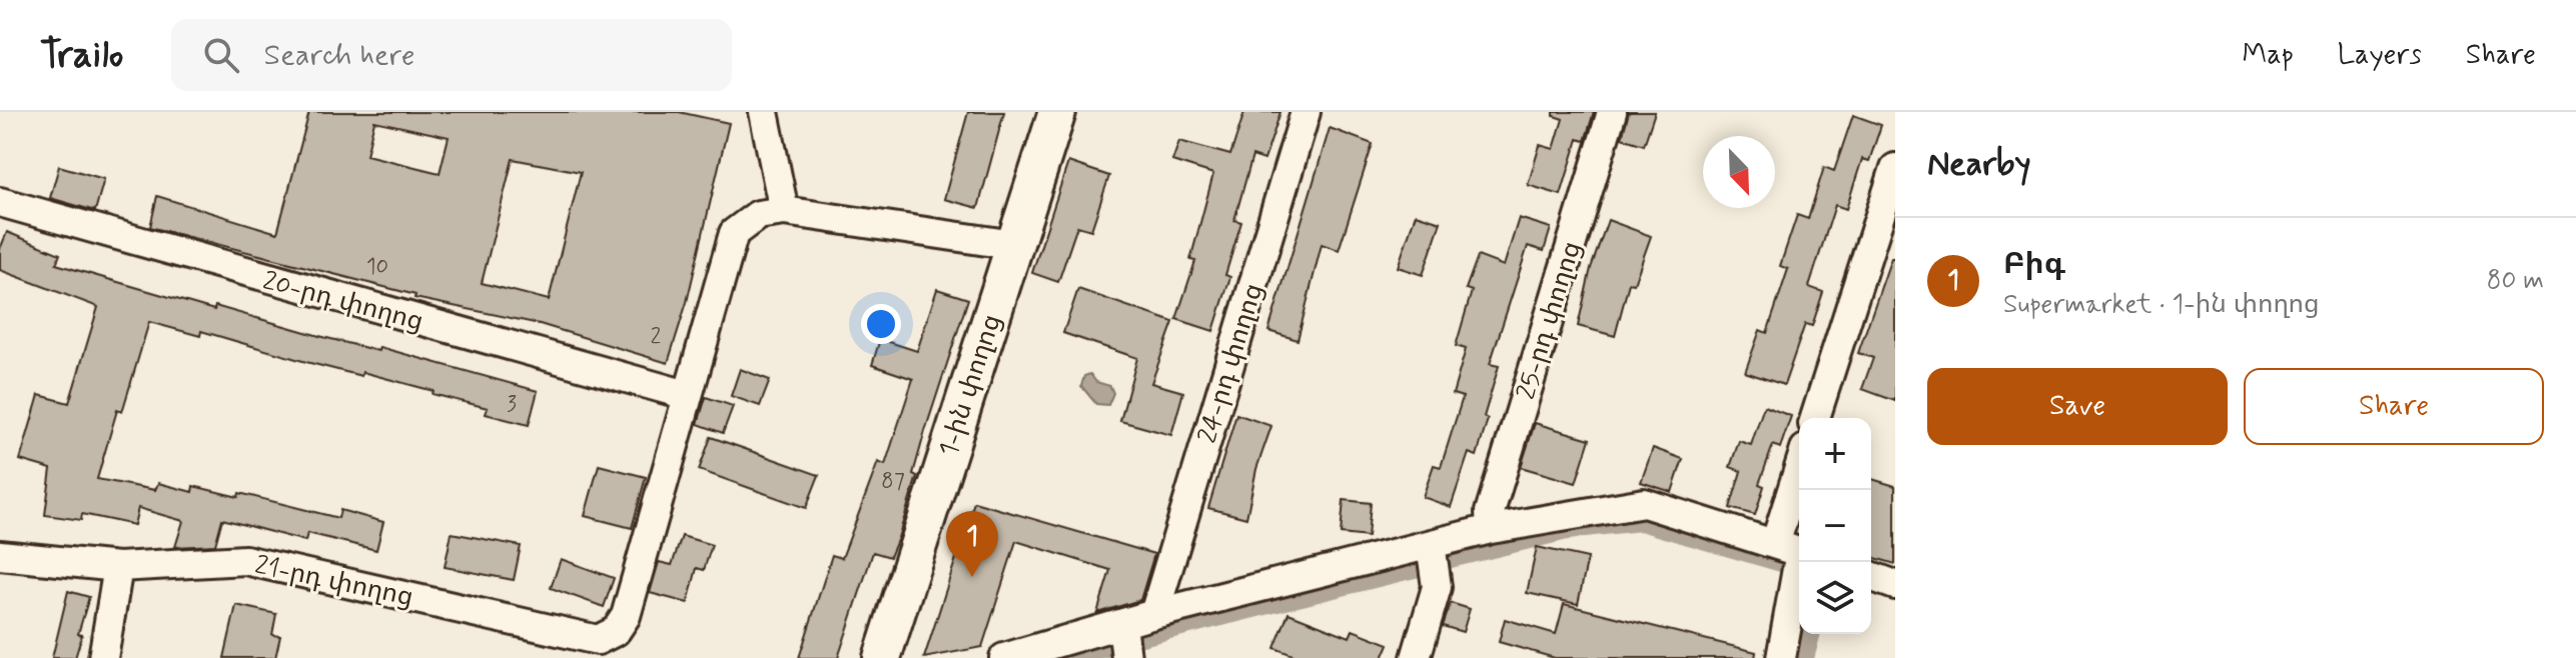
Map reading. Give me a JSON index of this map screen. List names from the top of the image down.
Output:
{
  "streets": {
    "main road": ["1-ին փողոց"],
    "street": [
      "20-րդ փողոց",
      "25-րդ փողոց",
      "24-րդ փողոց",
      "21-րդ փողոց"
    ]
  },
  "crossings": [
    ["20-րդ փողոց", "21-րդ փողոց"]
  ],
  "house_numbers": [
    "10",
    "2",
    "3",
    "87"
  ],
  "north": "bottom right",
  "page": {
    "header": "Trailo",
    "search": "Search here",
    "nav": ["Map", "Layers", "Share"],
    "heading": "Nearby",
    "list": [
      {
        "mark": "1",
        "name": "Բիգ",
        "note": "Supermarket · 1-ին փողոց",
        "value": "80 m"
      }
    ],
    "buttons": ["Save", "Share"],
    "map_buttons": ["+", "−"],
    "pins": "1"
  }
}
